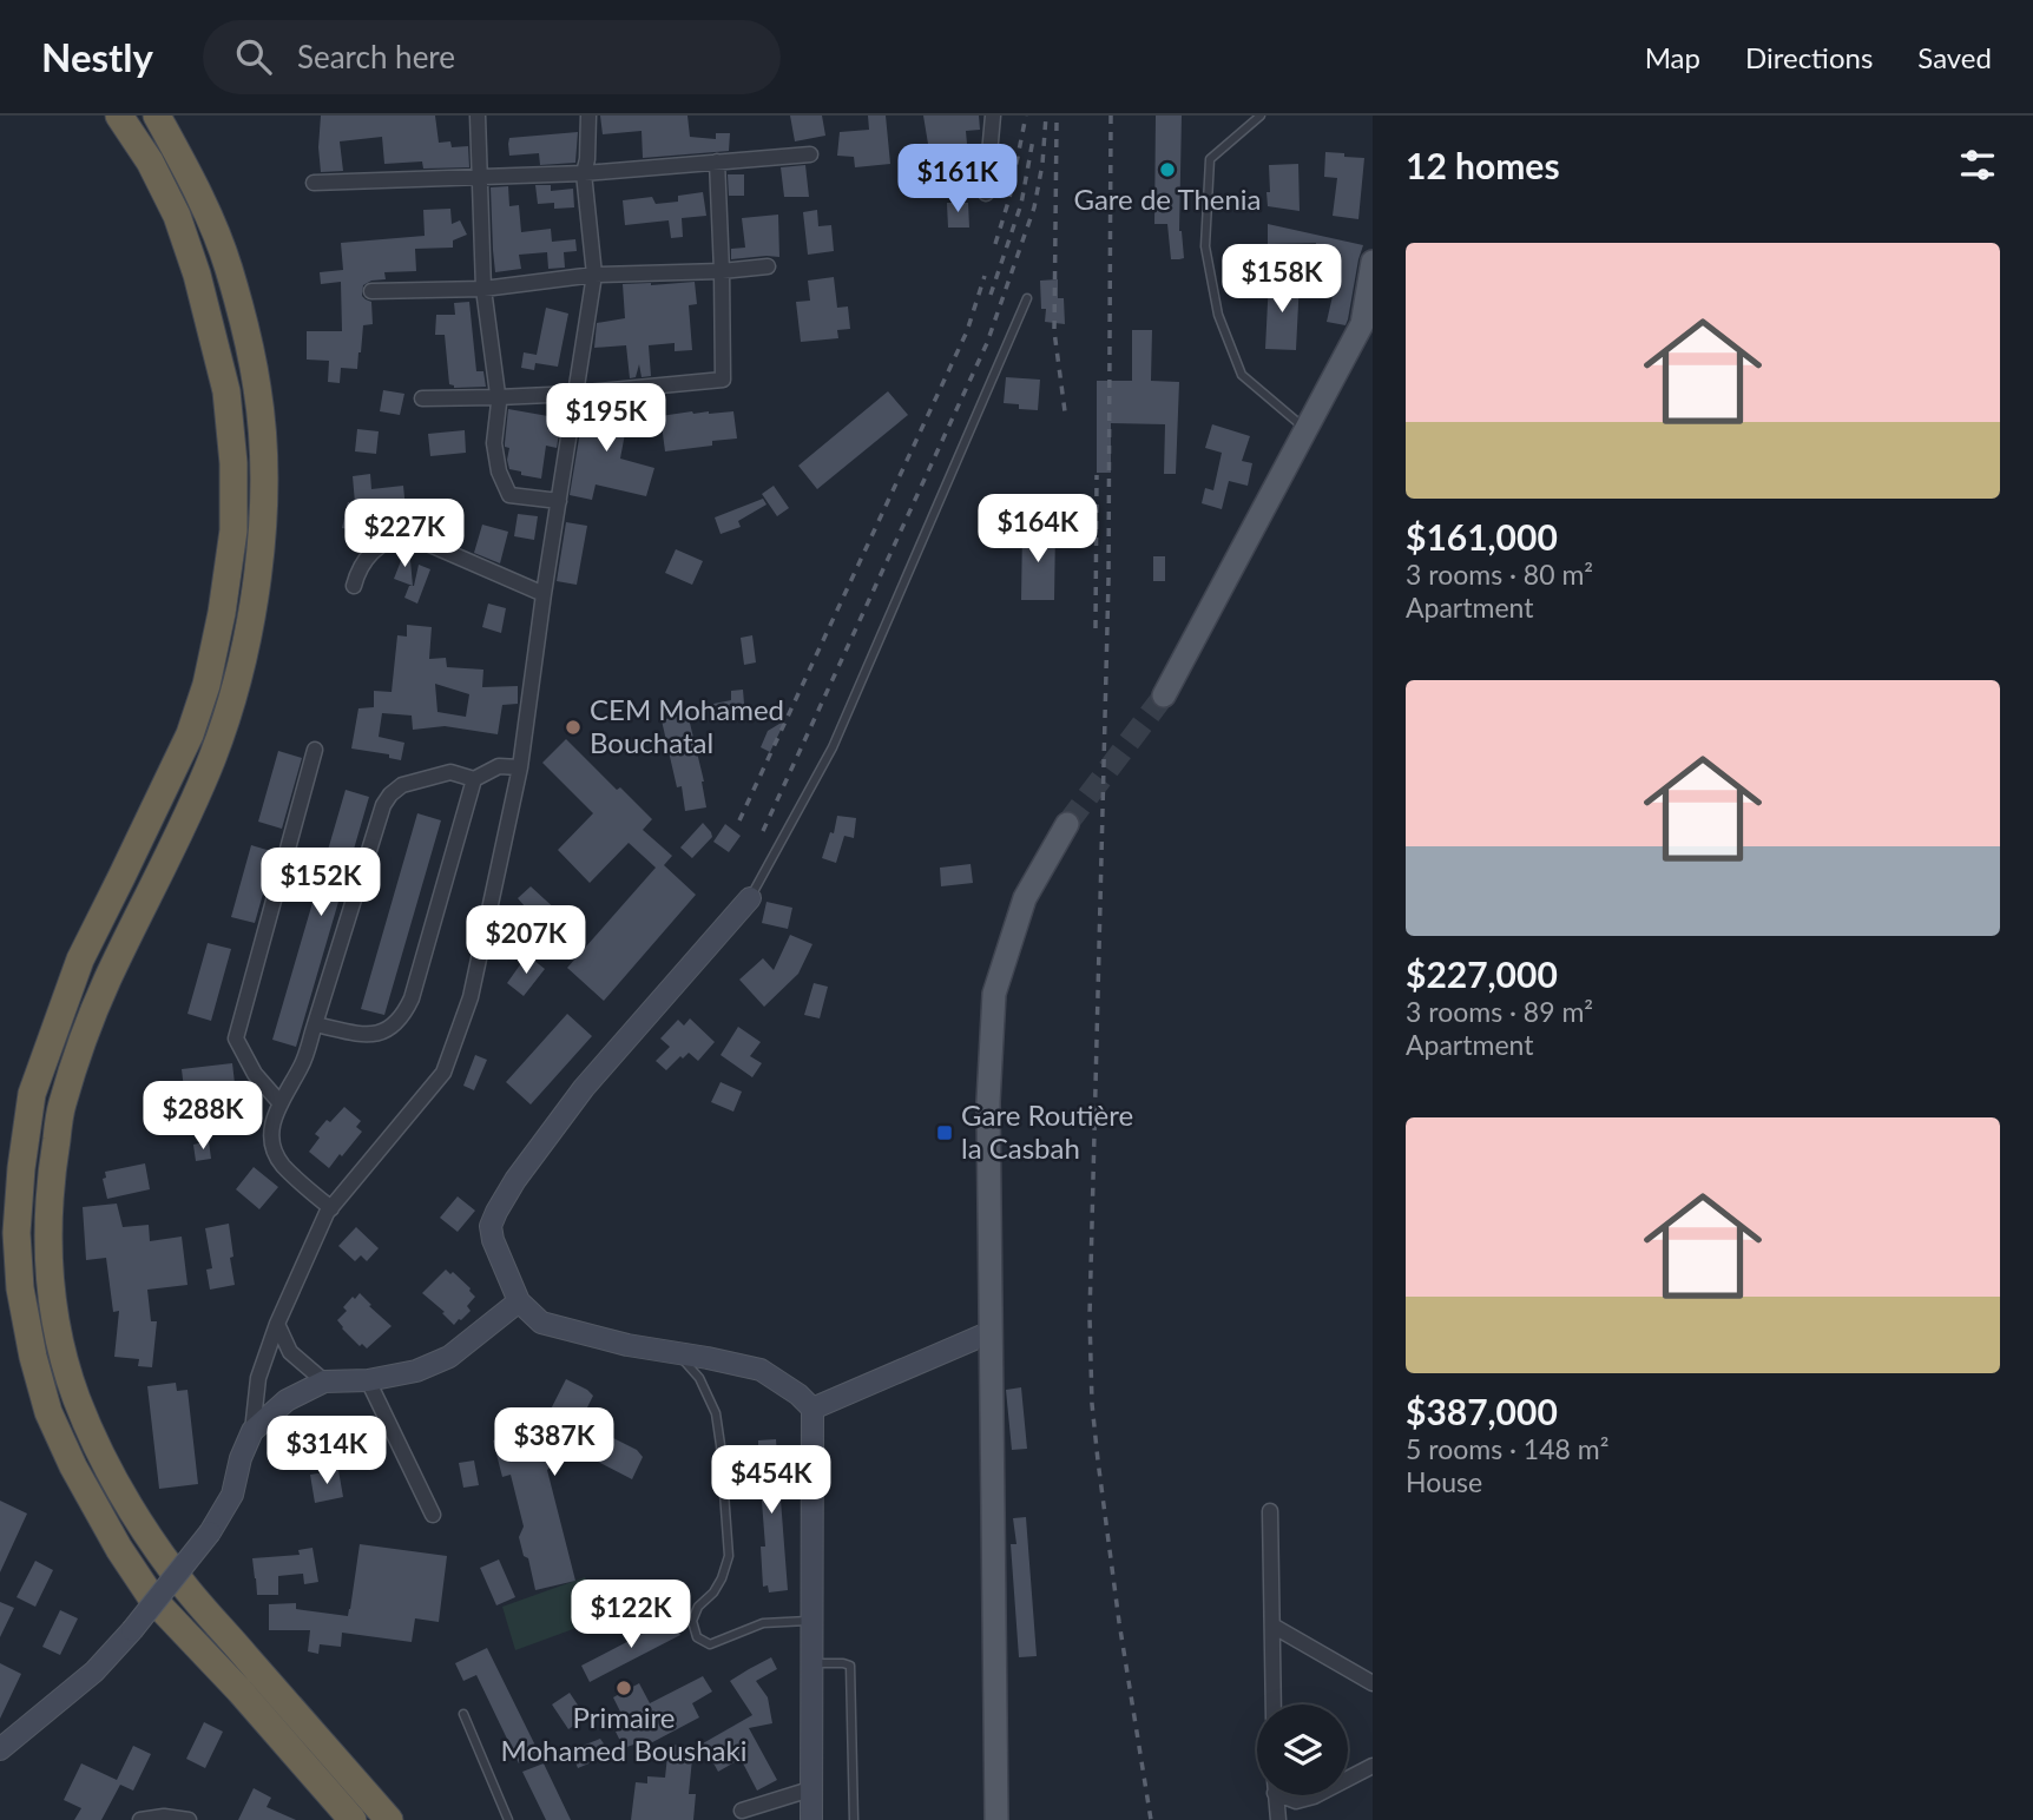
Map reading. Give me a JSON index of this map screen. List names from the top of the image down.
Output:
{
  "places": {
    "other": ["Gare de Thenia", "CEM Mohamed Bouchatal", "Primaire Mohamed Boushaki"],
    "transit": ["Gare Routière la Casbah"]
  },
  "page": {
    "header": "Nestly",
    "search": "Search here",
    "nav": ["Map", "Directions", "Saved"],
    "heading": "12 homes",
    "price": [
      "$161K",
      "$158K",
      "$195K",
      "$164K",
      "$227K",
      "$152K",
      "$207K",
      "$288K",
      "$387K",
      "$314K",
      "$454K",
      "$122K"
    ],
    "list": [
      {
        "name": "$161,000",
        "note": "3 rooms · 80 m² · Apartment"
      },
      {
        "name": "$227,000",
        "note": "3 rooms · 89 m² · Apartment"
      },
      {
        "name": "$387,000",
        "note": "5 rooms · 148 m² · House"
      }
    ]
  }
}
